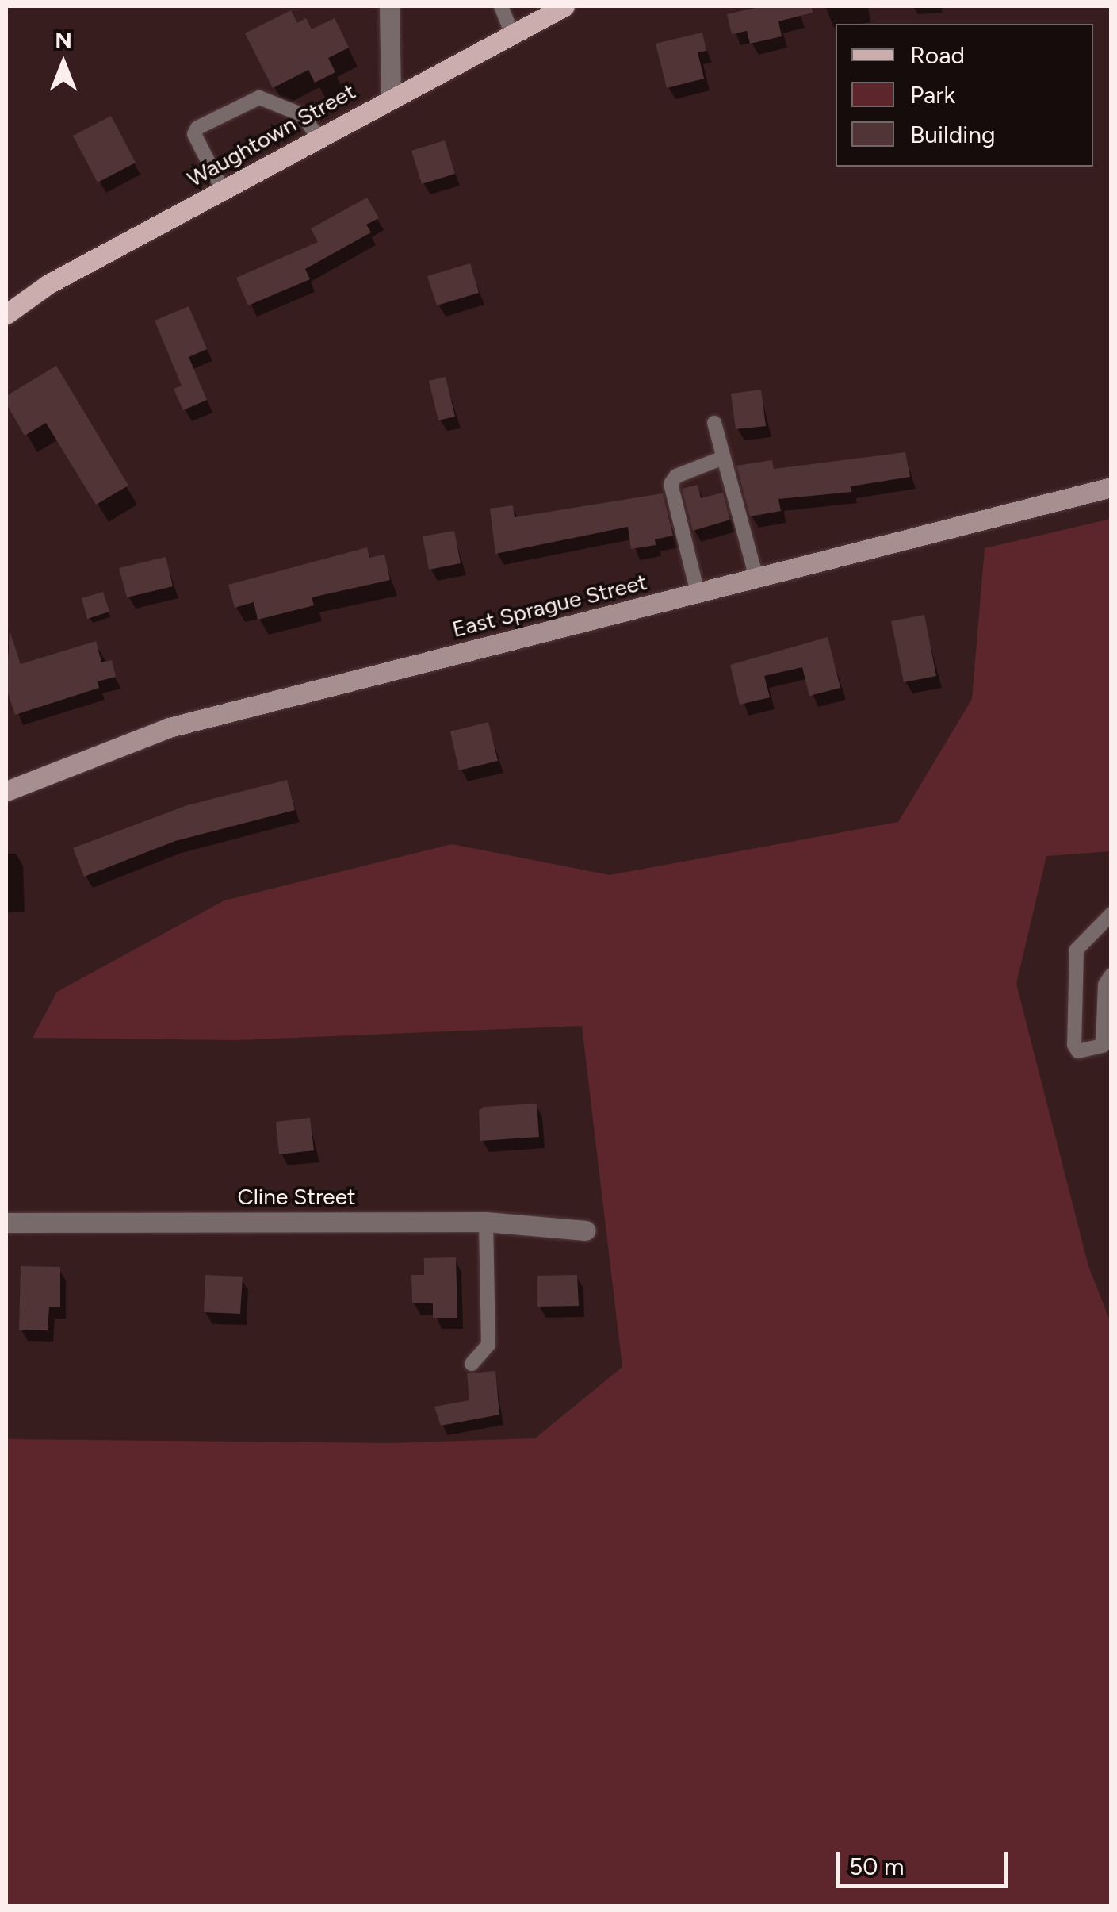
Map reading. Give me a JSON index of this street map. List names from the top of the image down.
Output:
{
  "streets": {
    "main road": ["Waughtown Street"],
    "street": ["East Sprague Street", "Cline Street"]
  },
  "legend": ["Road", "Park", "Building"],
  "scale_bar": "50 m",
  "north": "top"
}
